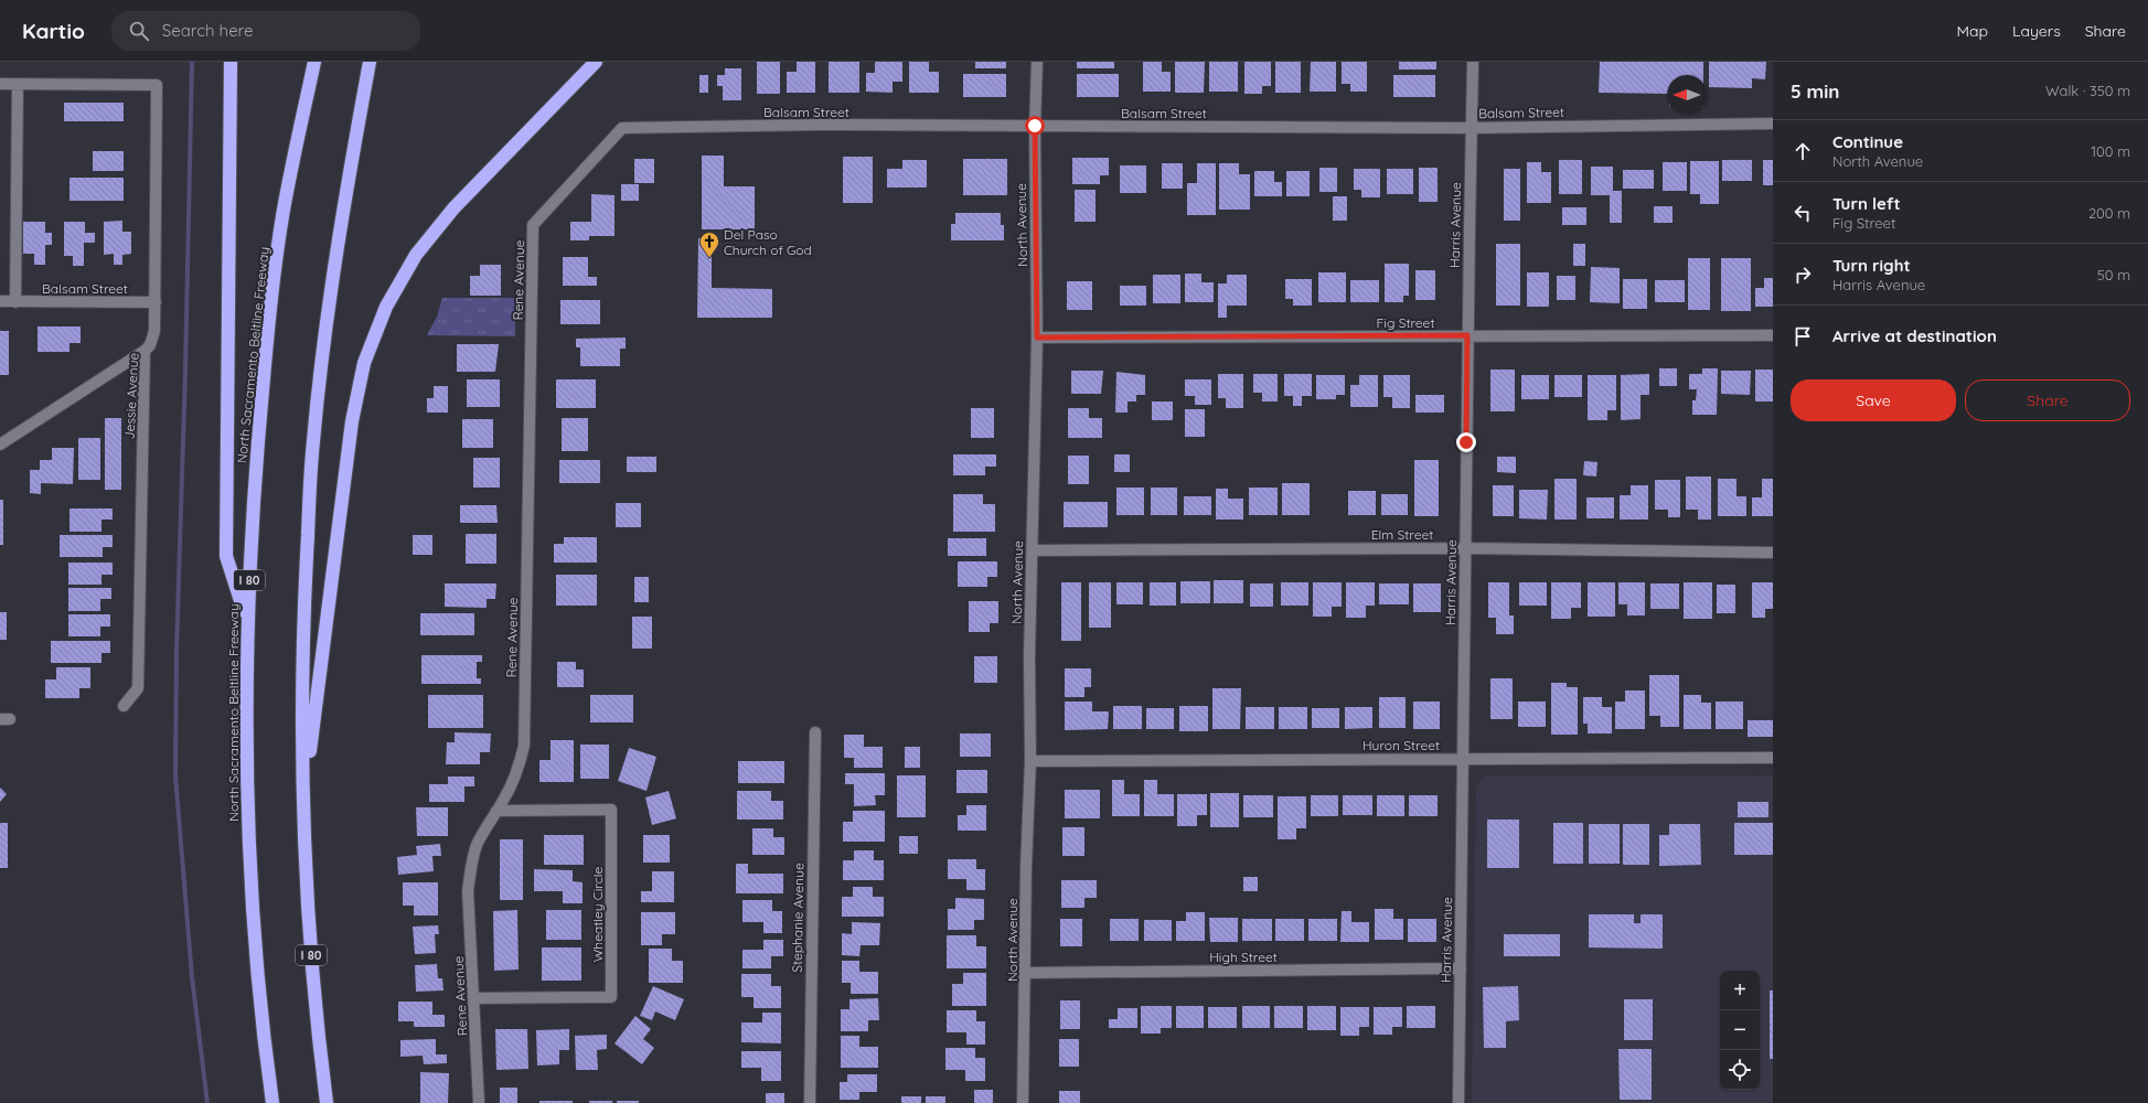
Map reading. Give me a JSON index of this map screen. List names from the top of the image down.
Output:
{
  "streets": {
    "highway": ["North Sacramento Beltline Freeway", "I 80"],
    "street": [
      "Balsam Street",
      "North Avenue",
      "Harris Avenue",
      "Rene Avenue",
      "Fig Street",
      "Jessie Avenue",
      "Elm Street",
      "Huron Street",
      "Wheatley Circle",
      "Stephanie Avenue",
      "High Street"
    ]
  },
  "crossings": [
    ["Balsam Street", "North Avenue"],
    ["Balsam Street", "Harris Avenue"],
    ["Balsam Street", "Rene Avenue"],
    ["Balsam Street", "Jessie Avenue"],
    ["North Avenue", "Fig Street"],
    ["North Avenue", "Elm Street"],
    ["North Avenue", "Huron Street"],
    ["North Avenue", "High Street"],
    ["Harris Avenue", "Fig Street"],
    ["Harris Avenue", "Elm Street"],
    ["Harris Avenue", "Huron Street"],
    ["Harris Avenue", "High Street"],
    ["Rene Avenue", "Wheatley Circle"]
  ],
  "places": {
    "church": ["Del Paso Church of God"]
  },
  "north": "left",
  "page": {
    "header": "Kartio",
    "search": "Search here",
    "nav": ["Map", "Layers", "Share"],
    "heading": ["5 min", "Walk · 350 m"],
    "list": [
      ["Continue", "North Avenue", "100 m"],
      ["Turn left", "Fig Street", "200 m"],
      ["Turn right", "Harris Avenue", "50 m"],
      "Arrive at destination"
    ],
    "buttons": ["Save", "Share"],
    "map_buttons": ["+", "−"]
  }
}
